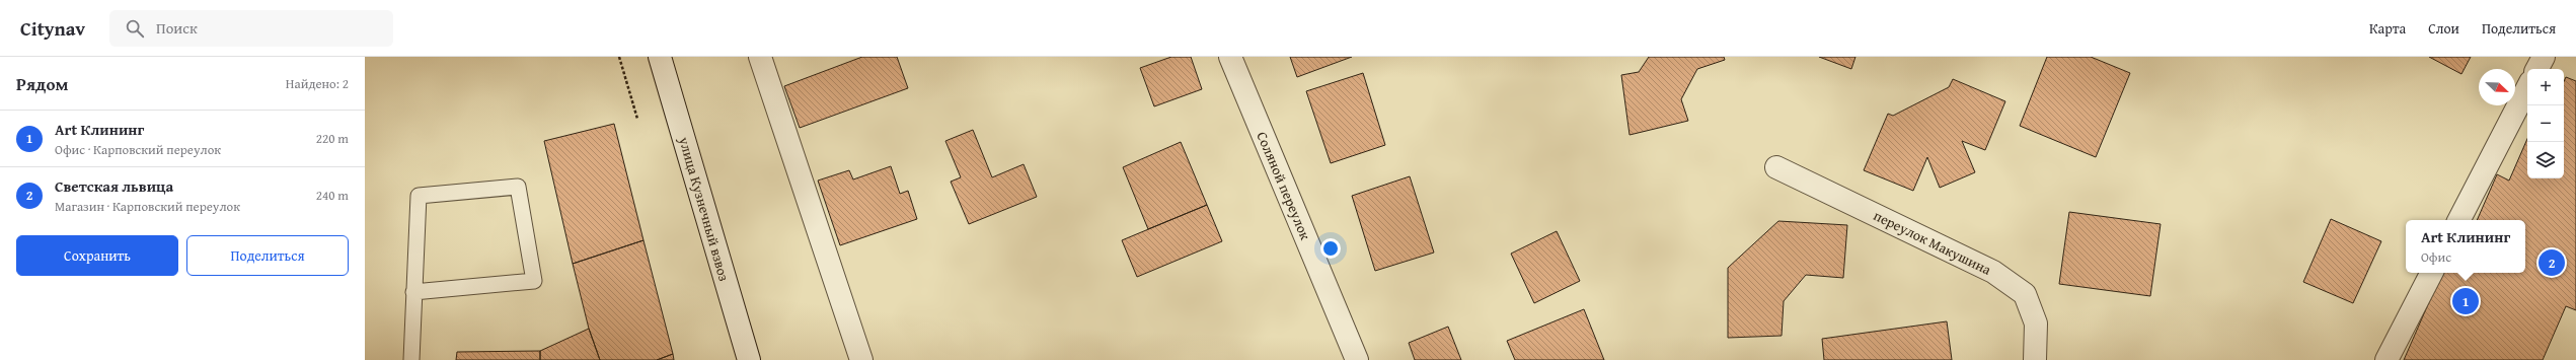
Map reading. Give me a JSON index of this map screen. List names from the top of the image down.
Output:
{
  "streets": {
    "street": ["Соляной переулок", "улица Кузнечный взвоз", "переулок Макушина"]
  },
  "north": "bottom right",
  "page": {
    "header": "Citynav",
    "search": "Поиск",
    "nav": ["Карта", "Слои", "Поделиться"],
    "heading": ["Рядом", "Найдено: 2"],
    "map_buttons": ["+", "−"],
    "list": [
      {
        "mark": "1",
        "name": "Art Клининг",
        "note": "Офис · Карповский переулок",
        "value": "220 m"
      },
      {
        "mark": "2",
        "name": "Светская львица",
        "note": "Магазин · Карповский переулок",
        "value": "240 m"
      }
    ],
    "popup": ["Art Клининг", "Офис"],
    "buttons": ["Сохранить", "Поделиться"],
    "pins": ["2", "1"]
  }
}
